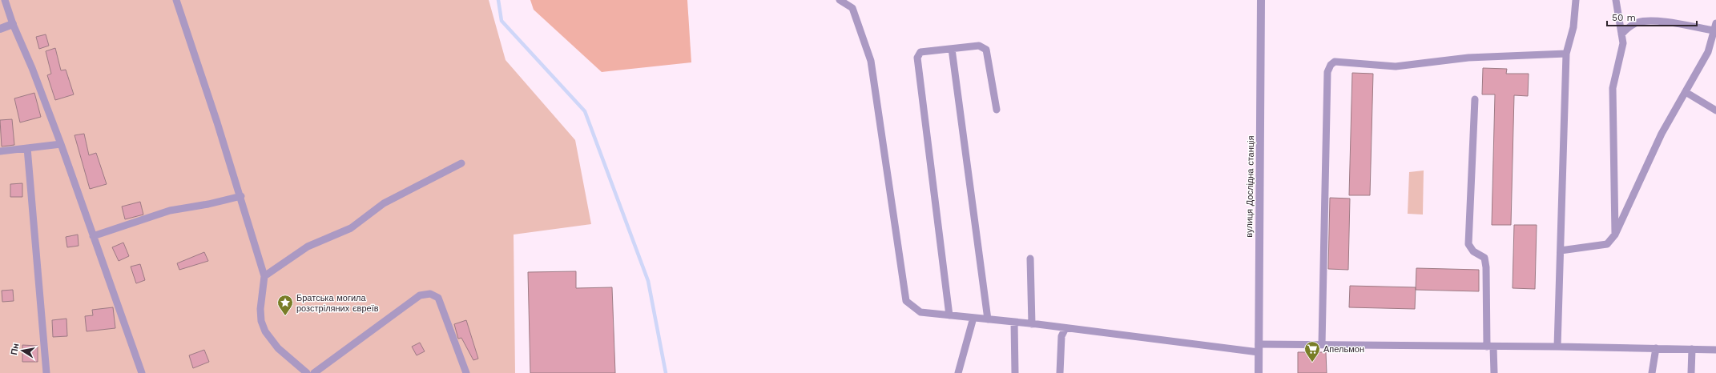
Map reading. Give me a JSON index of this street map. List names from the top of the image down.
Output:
{
  "streets": {
    "street": ["вулиця Дослідна станція"]
  },
  "places": {
    "place": ["Братська могила розстріляних євреїв"],
    "supermarket": ["Апельмон"]
  },
  "scale_bar": "50 m",
  "north": "left"
}
